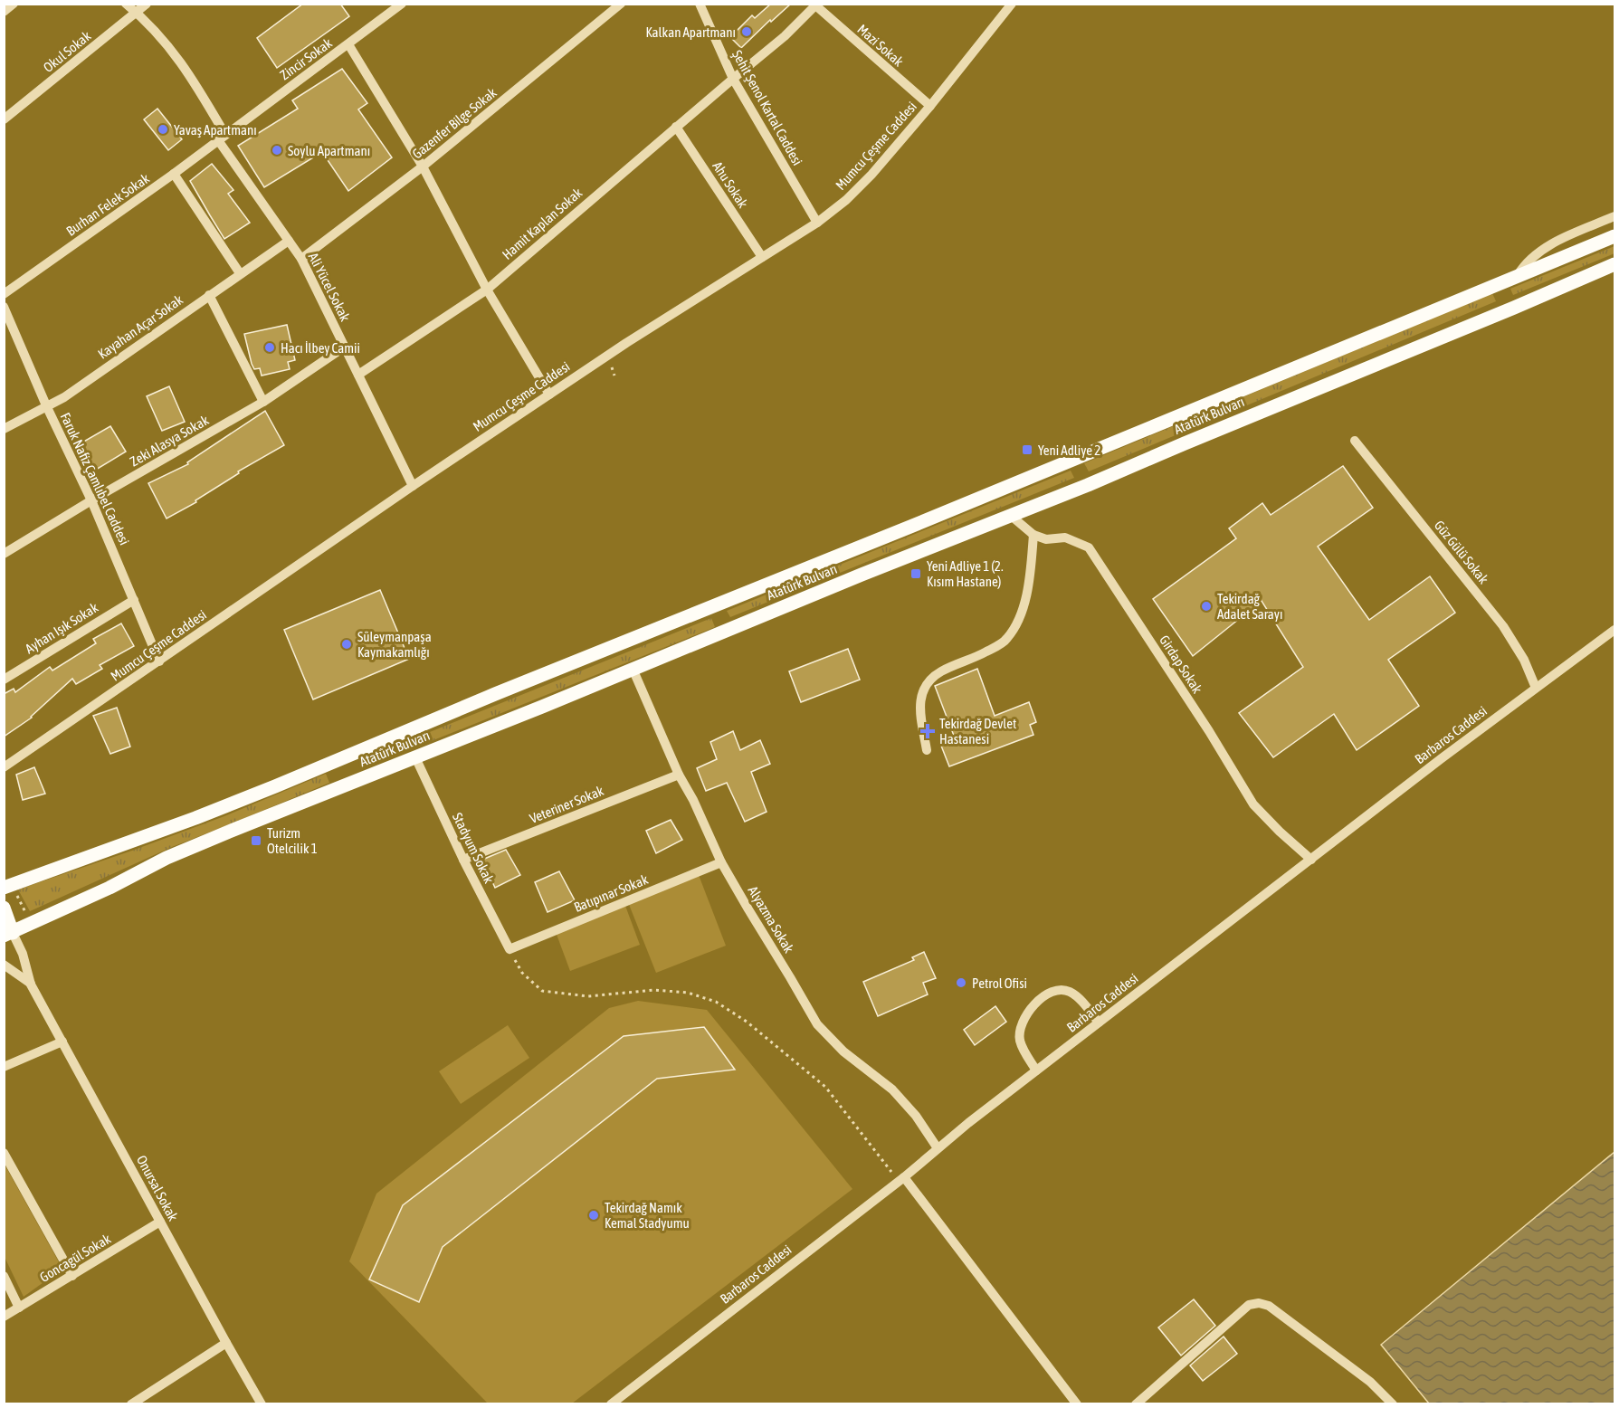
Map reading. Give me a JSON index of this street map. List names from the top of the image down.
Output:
{
  "streets": {
    "main road": ["Atatürk Bulvarı"],
    "street": [
      "Mazi Sokak",
      "Okul Sokak",
      "Zincir Sokak",
      "Şehit Şenol Kartal Caddesi",
      "Gazenfer Bilge Sokak",
      "Mumcu Çeşme Caddesi",
      "Ahu Sokak",
      "Burhan Felek Sokak",
      "Hamit Kaplan Sokak",
      "Ali Yücel Sokak",
      "Kayahan Açar Sokak",
      "Zeki Alasya Sokak",
      "Faruk Nafiz Çamlıbel Caddesi",
      "Güz Gülü Sokak",
      "Ayhan Işık Sokak",
      "Girdap Sokak",
      "Barbaros Caddesi",
      "Veteriner Sokak",
      "Stadyum Sokak",
      "Batıpınar Sokak",
      "Alyazma Sokak",
      "Onursal Sokak",
      "Goncagül Sokak"
    ]
  },
  "crossings": [
    ["Mazi Sokak", "Mumcu Çeşme Caddesi"],
    ["Mazi Sokak", "Hamit Kaplan Sokak"],
    ["Okul Sokak", "Ali Yücel Sokak"],
    ["Zincir Sokak", "Burhan Felek Sokak"],
    ["Zincir Sokak", "Ali Yücel Sokak"],
    ["Şehit Şenol Kartal Caddesi", "Mumcu Çeşme Caddesi"],
    ["Şehit Şenol Kartal Caddesi", "Hamit Kaplan Sokak"],
    ["Gazenfer Bilge Sokak", "Ali Yücel Sokak"],
    ["Mumcu Çeşme Caddesi", "Ahu Sokak"],
    ["Mumcu Çeşme Caddesi", "Ali Yücel Sokak"],
    ["Mumcu Çeşme Caddesi", "Faruk Nafiz Çamlıbel Caddesi"],
    ["Ahu Sokak", "Hamit Kaplan Sokak"],
    ["Burhan Felek Sokak", "Ali Yücel Sokak"],
    ["Hamit Kaplan Sokak", "Ali Yücel Sokak"],
    ["Ali Yücel Sokak", "Kayahan Açar Sokak"],
    ["Ali Yücel Sokak", "Zeki Alasya Sokak"],
    ["Kayahan Açar Sokak", "Faruk Nafiz Çamlıbel Caddesi"],
    ["Atatürk Bulvarı", "Stadyum Sokak"],
    ["Atatürk Bulvarı", "Alyazma Sokak"],
    ["Zeki Alasya Sokak", "Faruk Nafiz Çamlıbel Caddesi"],
    ["Faruk Nafiz Çamlıbel Caddesi", "Ayhan Işık Sokak"],
    ["Güz Gülü Sokak", "Barbaros Caddesi"],
    ["Girdap Sokak", "Barbaros Caddesi"],
    ["Barbaros Caddesi", "Alyazma Sokak"],
    ["Veteriner Sokak", "Stadyum Sokak"],
    ["Veteriner Sokak", "Alyazma Sokak"],
    ["Stadyum Sokak", "Batıpınar Sokak"],
    ["Batıpınar Sokak", "Alyazma Sokak"],
    ["Onursal Sokak", "Goncagül Sokak"]
  ],
  "places": {
    "other": [
      "Kalkan Apartmanı",
      "Yavaş Apartmanı",
      "Soylu Apartmanı",
      "Hacı İlbey Camii",
      "Tekirdağ Adalet Sarayı",
      "Süleymanpaşa Kaymakamlığı",
      "Petrol Ofisi",
      "Tekirdağ Namık Kemal Stadyumu"
    ],
    "transit": ["Yeni Adliye 2", "Yeni Adliye 1 (2. Kısım Hastane)", "Turizm Otelcilik 1"],
    "health": ["Tekirdağ Devlet Hastanesi"]
  }
}
